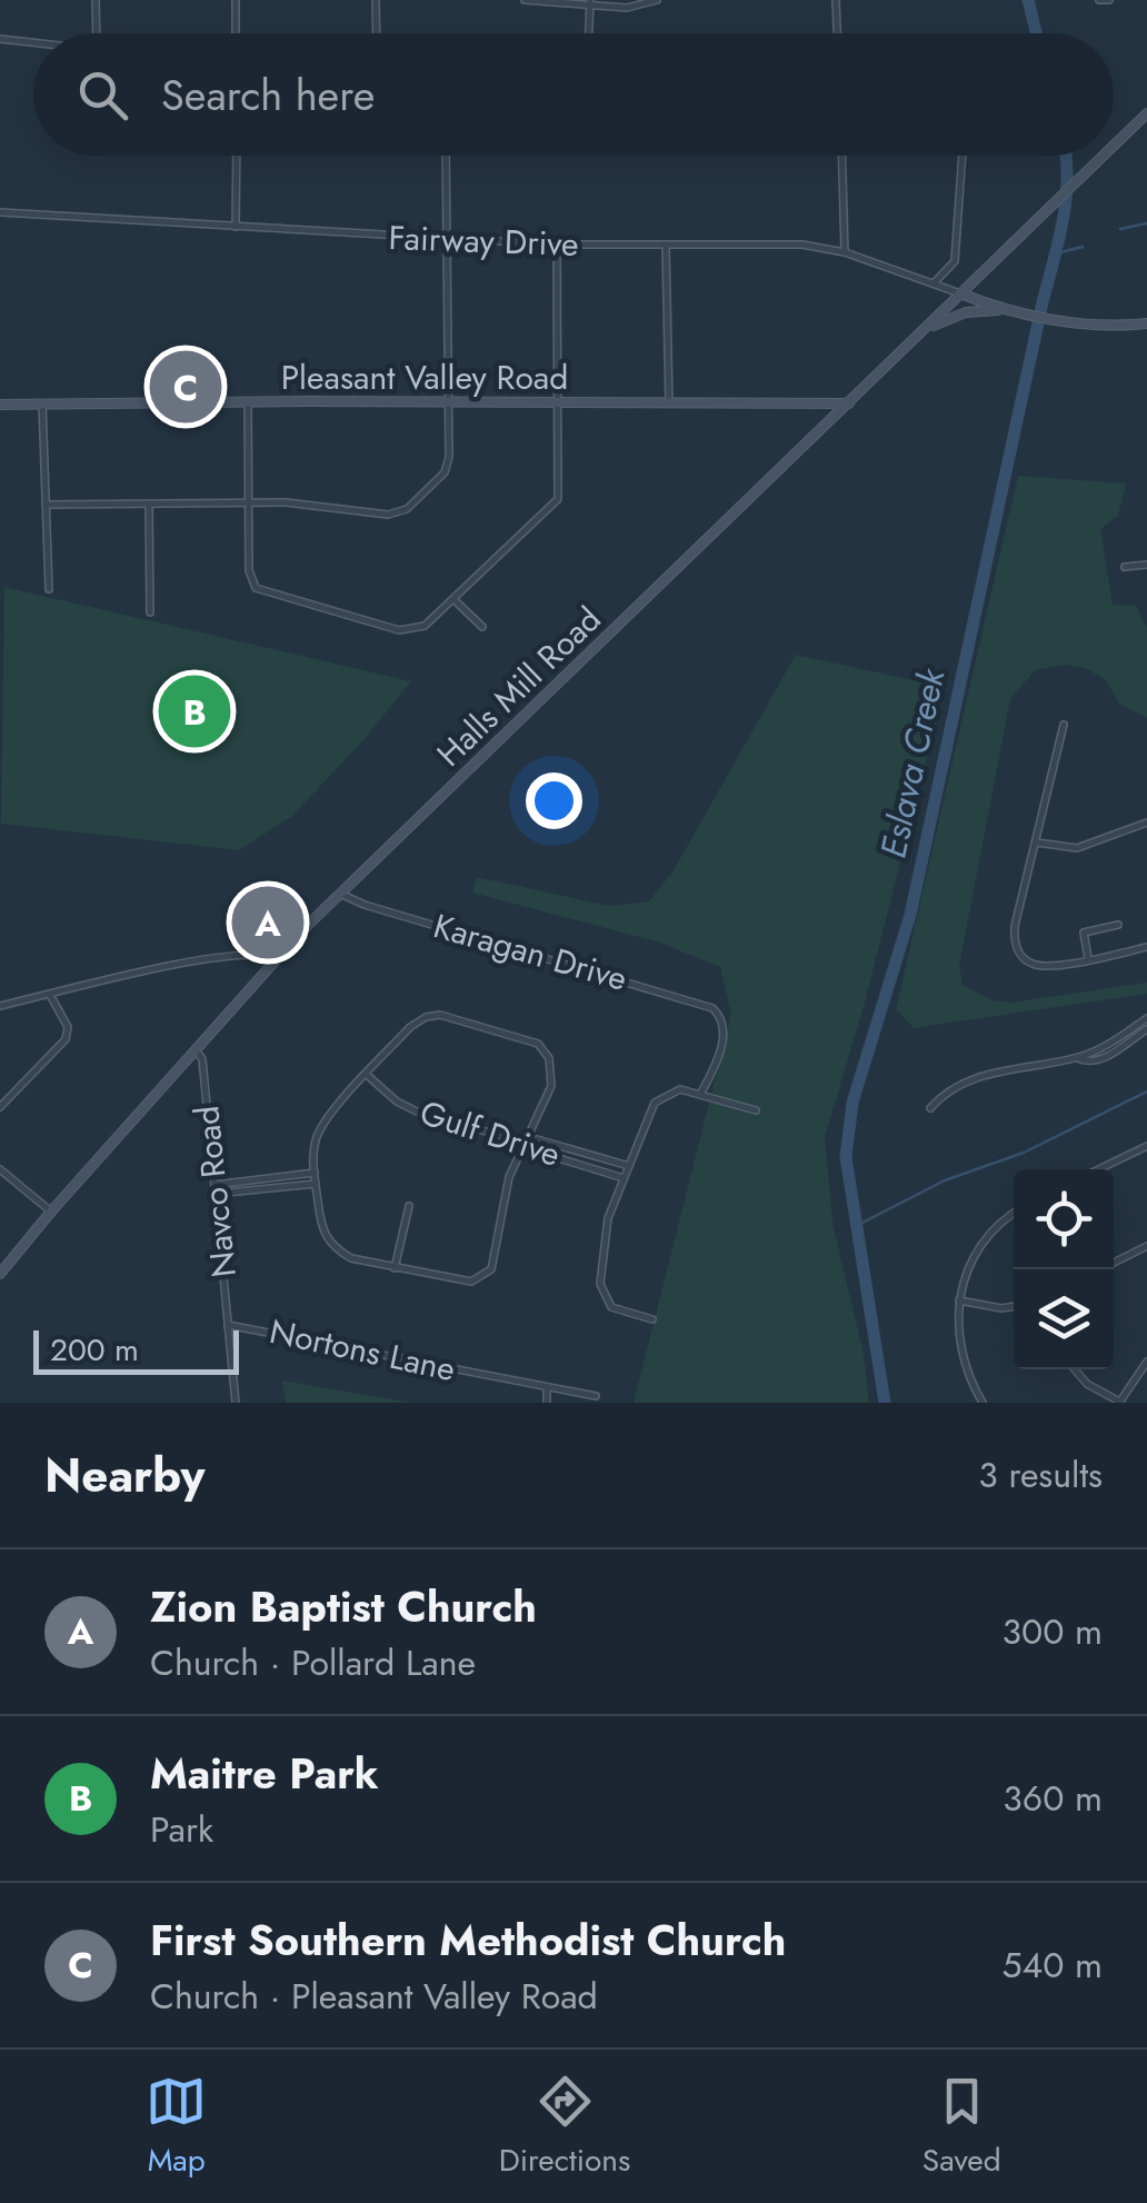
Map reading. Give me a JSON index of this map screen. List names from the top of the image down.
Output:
{
  "streets": {
    "street": [
      "Fairway Drive",
      "Pleasant Valley Road",
      "Halls Mill Road",
      "Karagan Drive",
      "Gulf Drive",
      "Navco Road",
      "Nortons Lane"
    ]
  },
  "crossings": [
    ["Fairway Drive", "Halls Mill Road"],
    ["Pleasant Valley Road", "Halls Mill Road"],
    ["Halls Mill Road", "Karagan Drive"],
    ["Halls Mill Road", "Navco Road"],
    ["Navco Road", "Nortons Lane"]
  ],
  "water": ["Eslava Creek"],
  "scale_bar": "200 m",
  "page": {
    "search": "Search here",
    "pins": ["C", "B", "A"],
    "scale": "200 m",
    "heading": ["Nearby", "3 results"],
    "list": [
      {
        "mark": "A",
        "name": "Zion Baptist Church",
        "note": "Church · Pollard Lane",
        "value": "300 m"
      },
      {
        "mark": "B",
        "name": "Maitre Park",
        "note": "Park",
        "value": "360 m"
      },
      {
        "mark": "C",
        "name": "First Southern Methodist Church",
        "note": "Church · Pleasant Valley Road",
        "value": "540 m"
      }
    ],
    "nav": ["Map", "Directions", "Saved"]
  }
}
